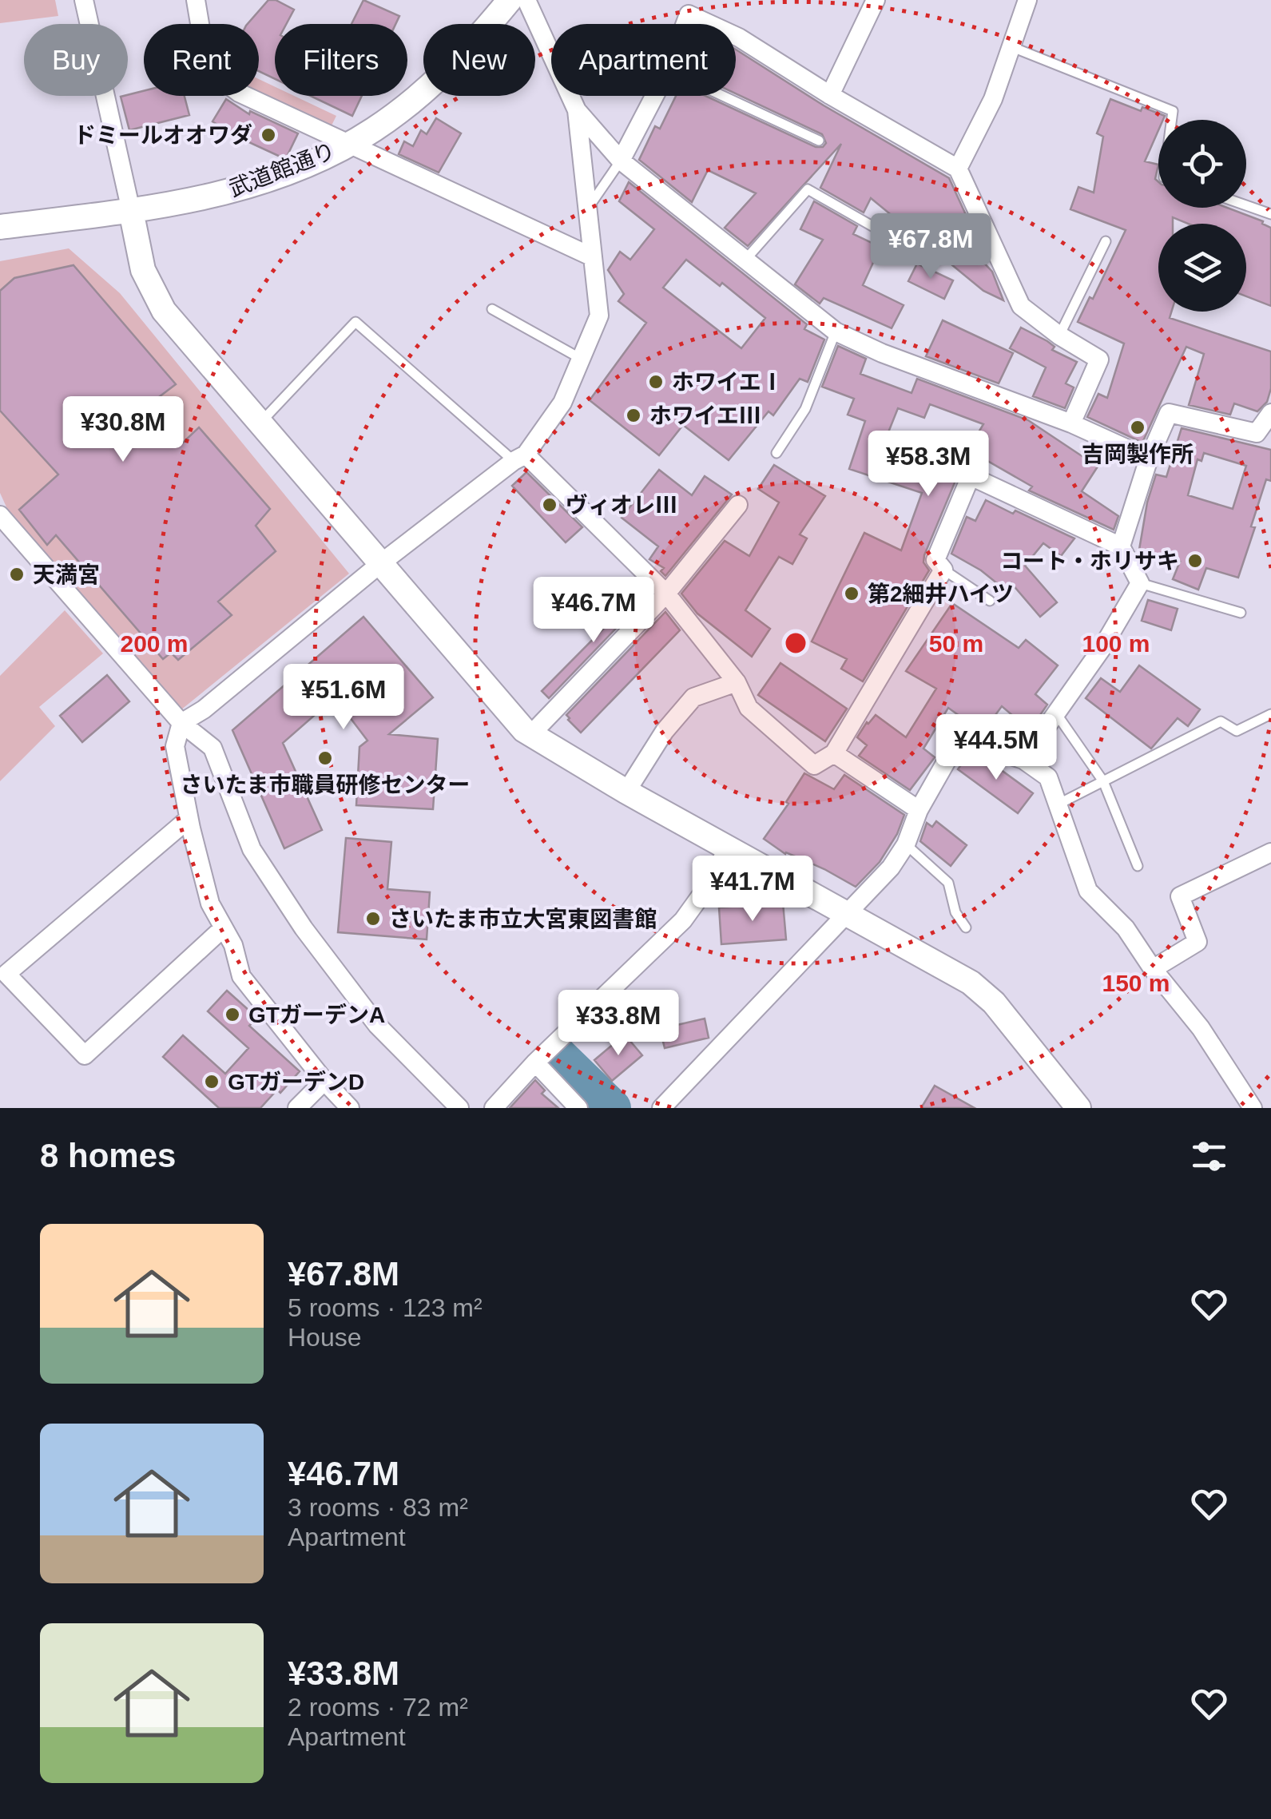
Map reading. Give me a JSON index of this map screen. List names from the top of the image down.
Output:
{
  "streets": {
    "street": ["武道館通り"]
  },
  "places": [
    "ドミールオオワダ",
    "ホワイエⅠ",
    "ホワイエⅢ",
    "吉岡製作所",
    "ヴィオレⅢ",
    "コート・ホリサキ",
    "天満宮",
    "第2細井ハイツ",
    "さいたま市職員研修センター",
    "さいたま市立大宮東図書館",
    "GTガーデンA",
    "GTガーデンD"
  ],
  "page": {
    "chip": [
      "Buy",
      "Rent",
      "Filters",
      "New",
      "Apartment"
    ],
    "price": [
      "¥67.8M",
      "¥30.8M",
      "¥58.3M",
      "¥46.7M",
      "¥51.6M",
      "¥44.5M",
      "¥41.7M",
      "¥33.8M"
    ],
    "heading": "8 homes",
    "list": [
      {
        "name": "¥67.8M",
        "note": "5 rooms · 123 m² · House"
      },
      {
        "name": "¥46.7M",
        "note": "3 rooms · 83 m² · Apartment"
      },
      {
        "name": "¥33.8M",
        "note": "2 rooms · 72 m² · Apartment"
      }
    ]
  },
  "rings": [
    "50 m",
    "100 m",
    "200 m",
    "150 m"
  ]
}
